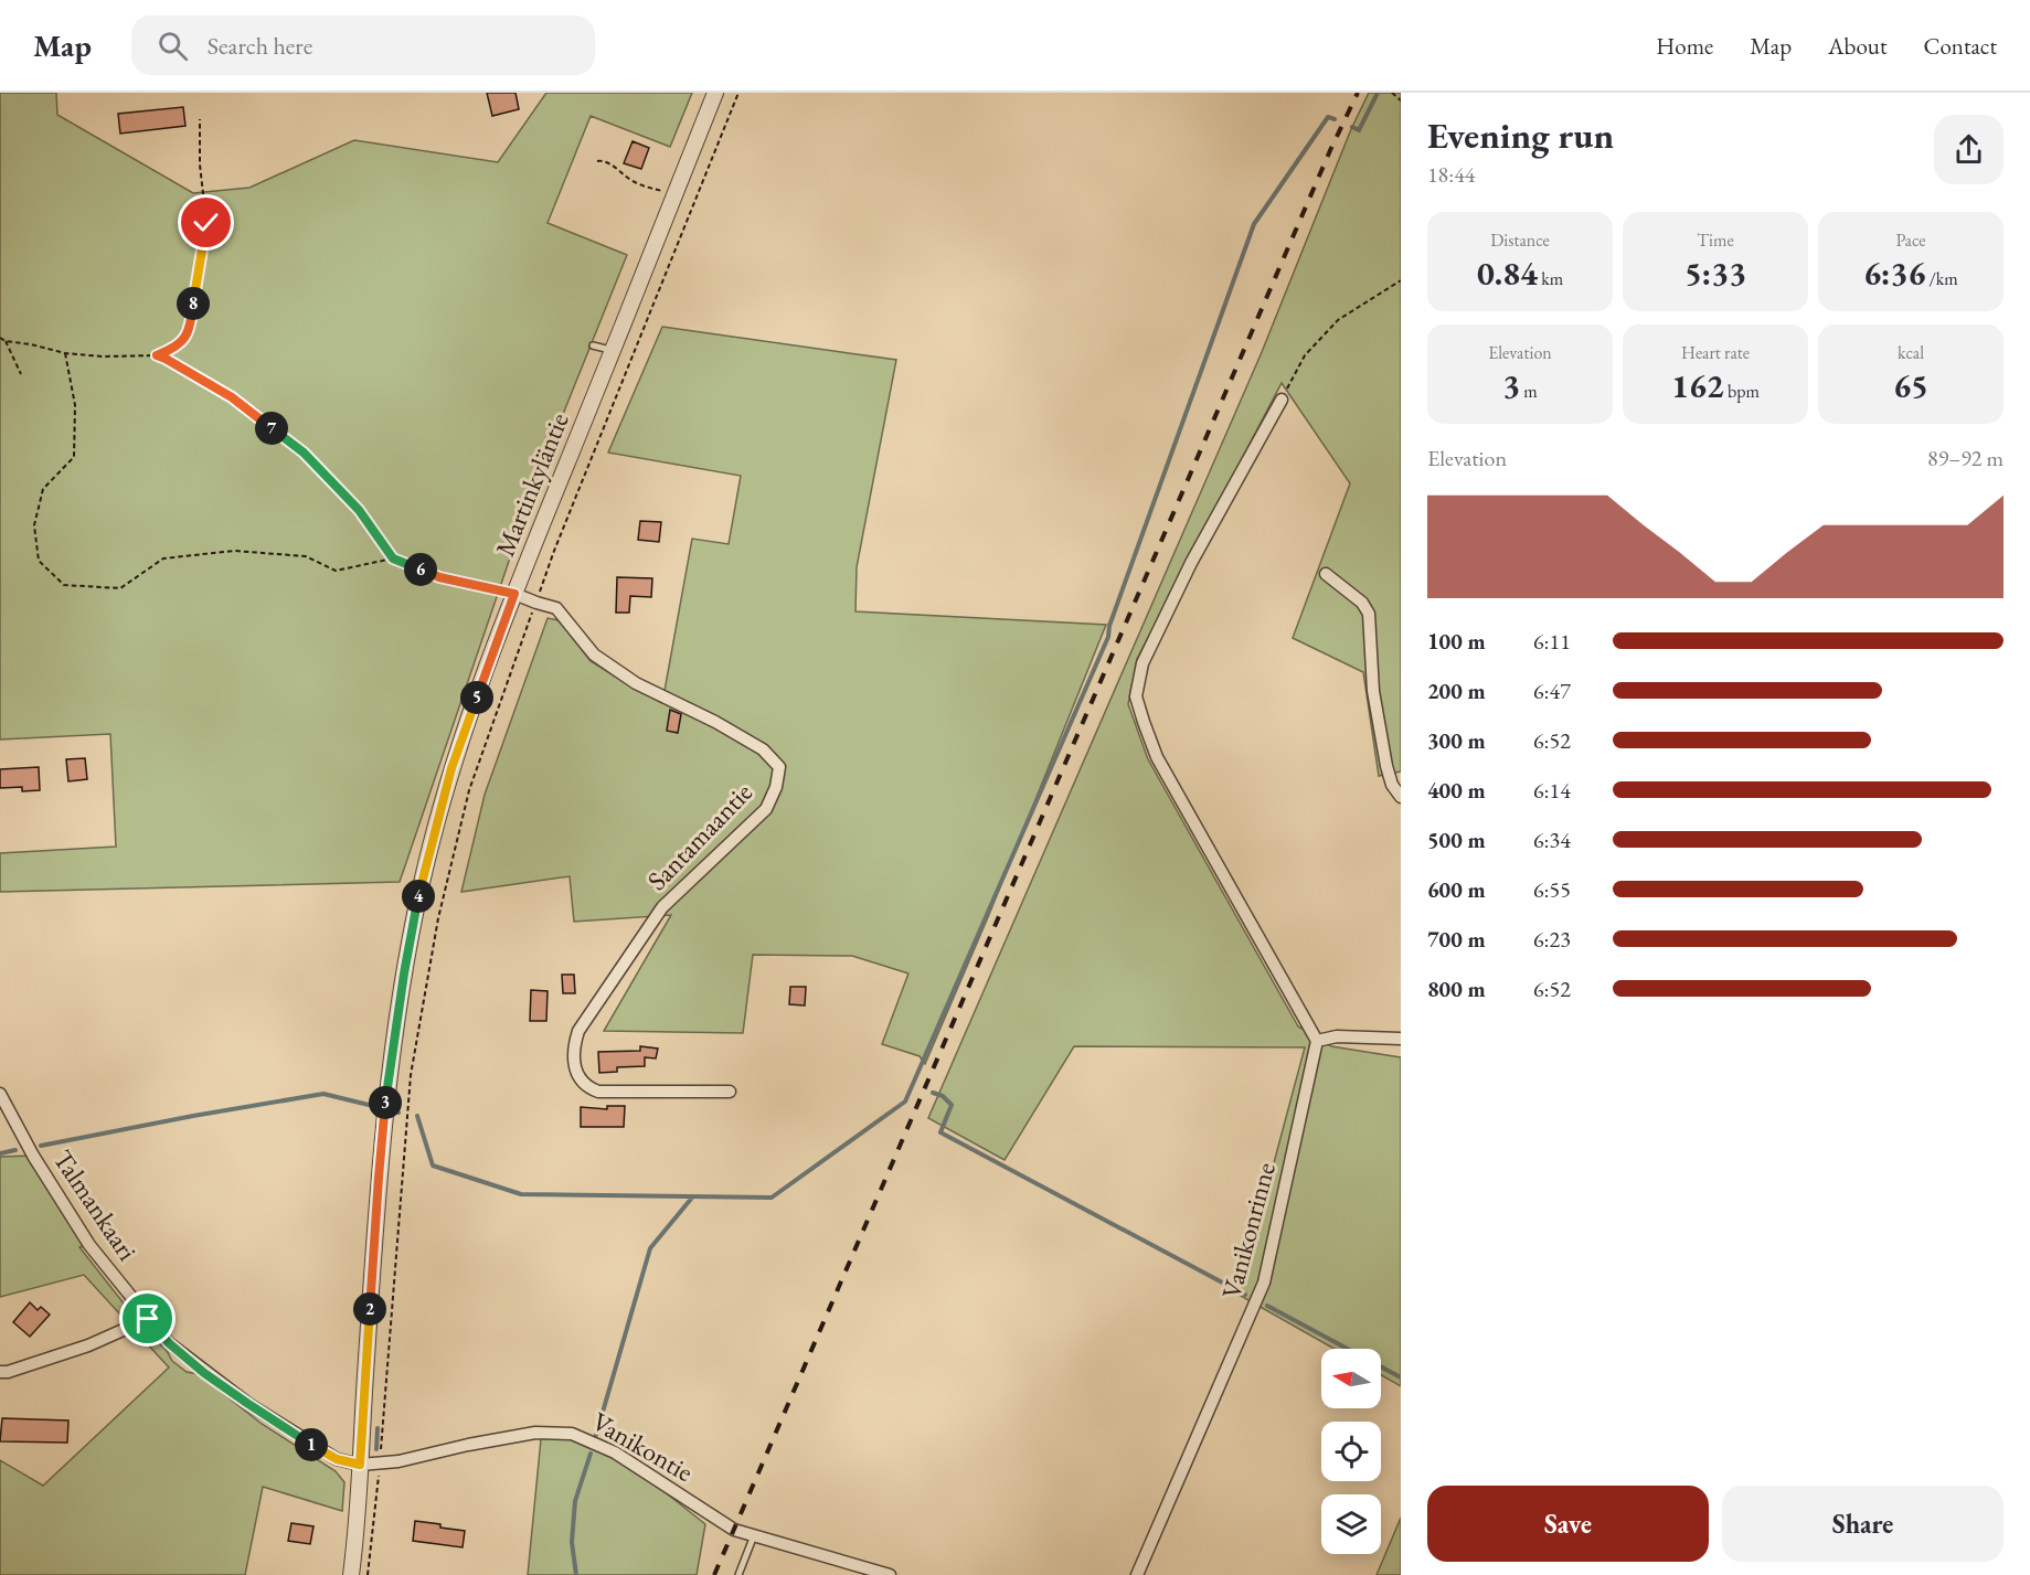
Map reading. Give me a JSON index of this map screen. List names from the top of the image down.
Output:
{
  "streets": {
    "street": [
      "Martinkyläntie",
      "Santamaantie",
      "Talmankaari",
      "Vanikonrinne",
      "Vanikontie"
    ]
  },
  "crossings": [
    ["Martinkyläntie", "Santamaantie"],
    ["Martinkyläntie", "Talmankaari"],
    ["Martinkyläntie", "Vanikontie"],
    ["Talmankaari", "Vanikontie"]
  ],
  "north": "left",
  "page": {
    "header": "Map",
    "search": "Search here",
    "nav": [
      "Home",
      "Map",
      "About",
      "Contact"
    ],
    "heading": ["Evening run", "18:44"],
    "stats": [
      ["Distance", "0.84 km"],
      ["Time", "5:33"],
      ["Pace", "6:36 /km"],
      ["Elevation", "3 m"],
      ["Heart rate", "162 bpm"],
      ["kcal", "65"]
    ],
    "pins": [
      "8",
      "7",
      "6",
      "5",
      "4",
      "3",
      "2",
      "1"
    ],
    "chart": ["Elevation", "89–92 m"],
    "list": [
      {
        "name": "100 m",
        "note": "6:11"
      },
      {
        "name": "200 m",
        "note": "6:47"
      },
      {
        "name": "300 m",
        "note": "6:52"
      },
      {
        "name": "400 m",
        "note": "6:14"
      },
      {
        "name": "500 m",
        "note": "6:34"
      },
      {
        "name": "600 m",
        "note": "6:55"
      },
      {
        "name": "700 m",
        "note": "6:23"
      },
      {
        "name": "800 m",
        "note": "6:52"
      }
    ],
    "buttons": ["Save", "Share"]
  }
}
